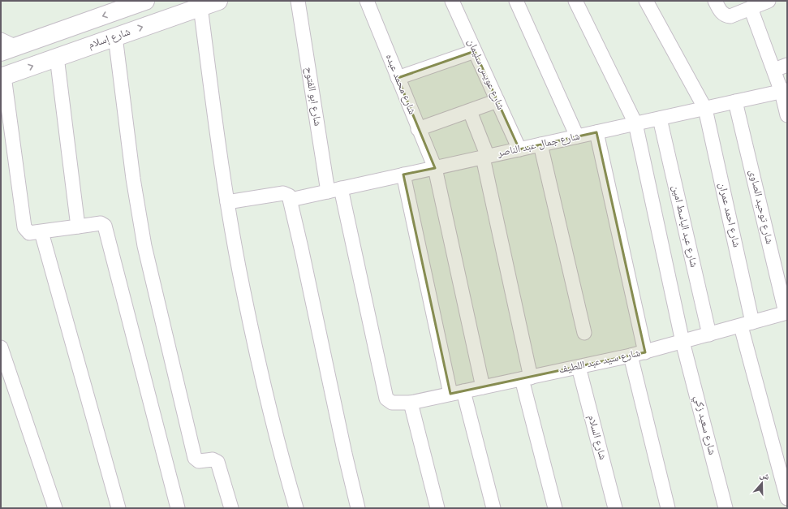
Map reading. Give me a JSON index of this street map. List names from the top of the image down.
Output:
{
  "streets": {
    "street": [
      "شارع إسلام",
      "شارع عويس سليمان",
      "شارع محمد عبده",
      "شارع ابو الفتوح",
      "شارع جمال عبد الناصر",
      "شارع توحيد الصاوى",
      "شارع احمد عمران",
      "شارع عبد الباسط امين",
      "شارع سيد عبد اللطيف",
      "شارع سعيد زكي",
      "شارع السلام"
    ]
  },
  "crossings": [
    ["شارع عويس سليمان", "شارع جمال عبد الناصر"],
    ["شارع محمد عبده", "شارع جمال عبد الناصر"],
    ["شارع محمد عبده", "شارع سيد عبد اللطيف"],
    ["شارع ابو الفتوح", "شارع جمال عبد الناصر"],
    ["شارع ابو الفتوح", "شارع سيد عبد اللطيف"],
    ["شارع جمال عبد الناصر", "شارع توحيد الصاوى"],
    ["شارع جمال عبد الناصر", "شارع احمد عمران"],
    ["شارع جمال عبد الناصر", "شارع عبد الباسط امين"],
    ["شارع جمال عبد الناصر", "شارع سعيد زكي"],
    ["شارع توحيد الصاوى", "شارع سيد عبد اللطيف"],
    ["شارع احمد عمران", "شارع سيد عبد اللطيف"],
    ["شارع عبد الباسط امين", "شارع سيد عبد اللطيف"],
    ["شارع سيد عبد اللطيف", "شارع سعيد زكي"],
    ["شارع سيد عبد اللطيف", "شارع السلام"]
  ],
  "north": "top"
}
